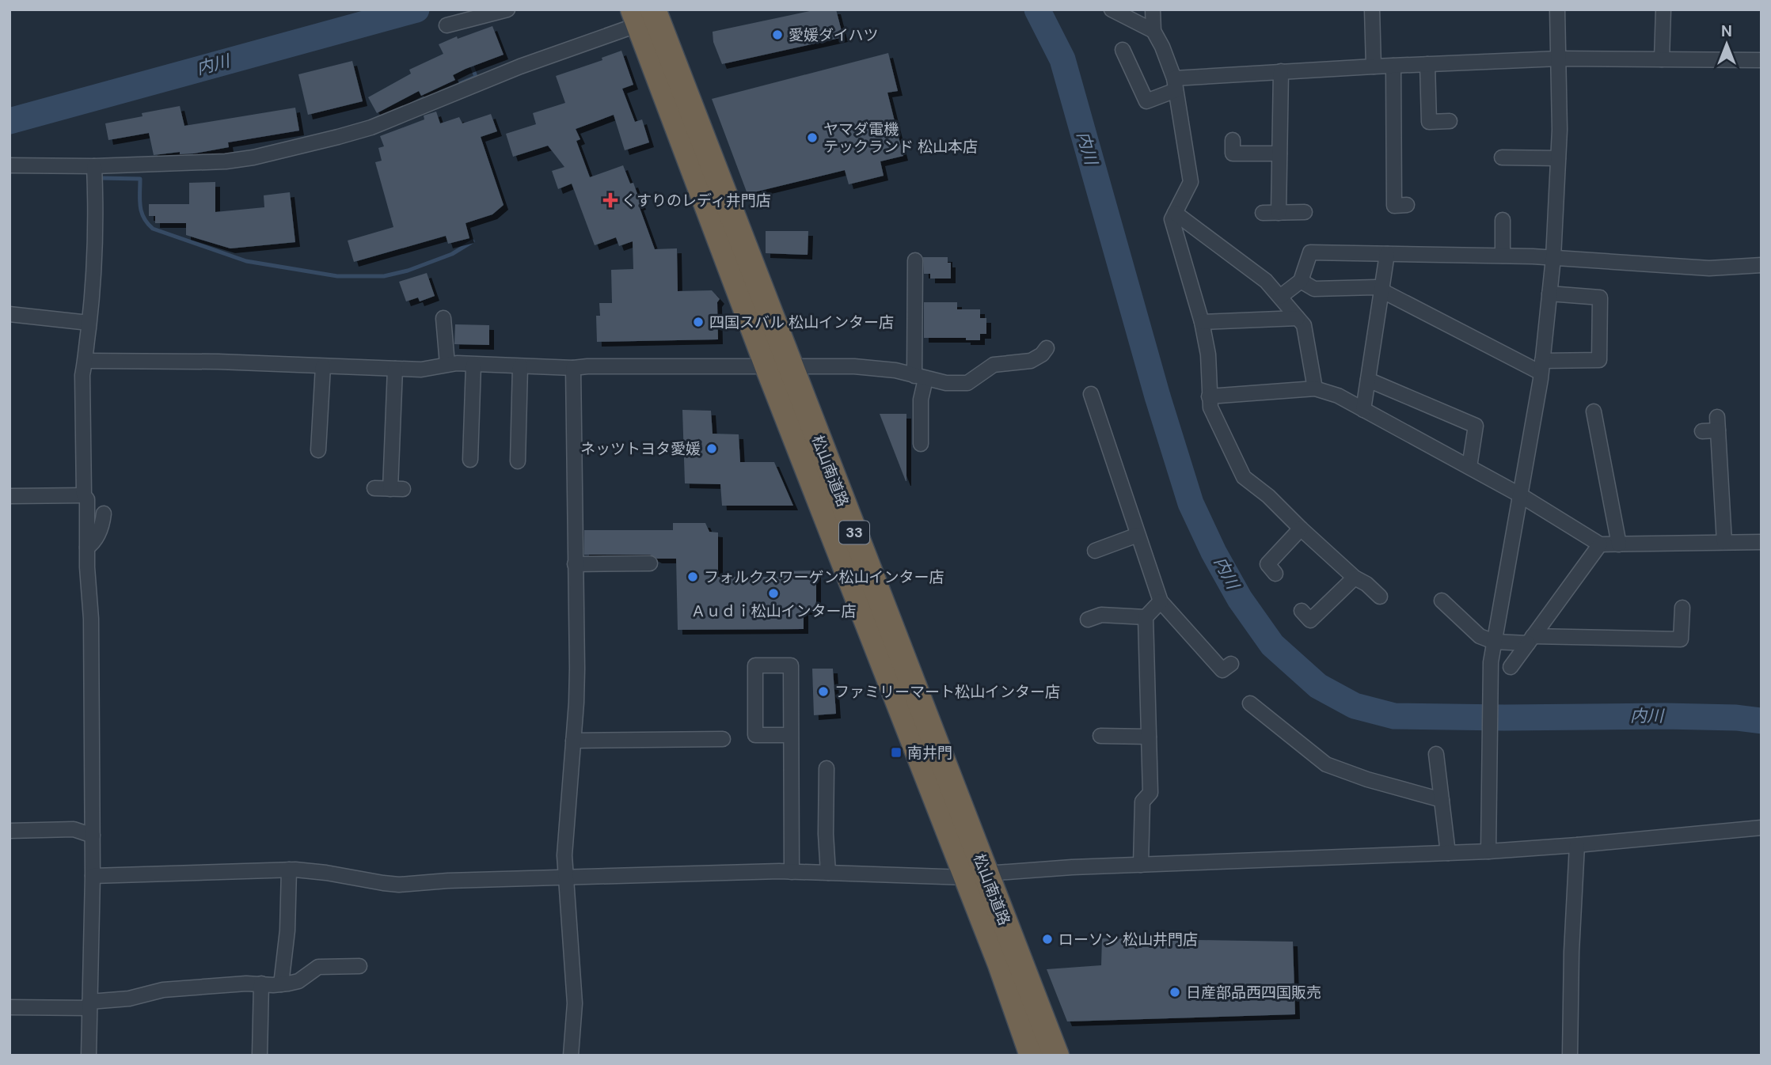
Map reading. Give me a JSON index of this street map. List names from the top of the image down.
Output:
{
  "streets": {
    "highway": ["松山南道路", "33"]
  },
  "water": ["内川"],
  "places": {
    "other": [
      "愛媛ダイハツ",
      "ヤマダ電機 テックランド 松山本店",
      "四国スバル 松山インター店",
      "ネッツトヨタ愛媛",
      "フォルクスワーゲン松山インター店",
      "Ａｕｄｉ松山インター店",
      "ファミリーマート松山インター店",
      "ローソン 松山井門店",
      "日産部品西四国販売"
    ],
    "health": ["くすりのレディ井門店"],
    "transit": ["南井門"]
  },
  "north": "top"
}
